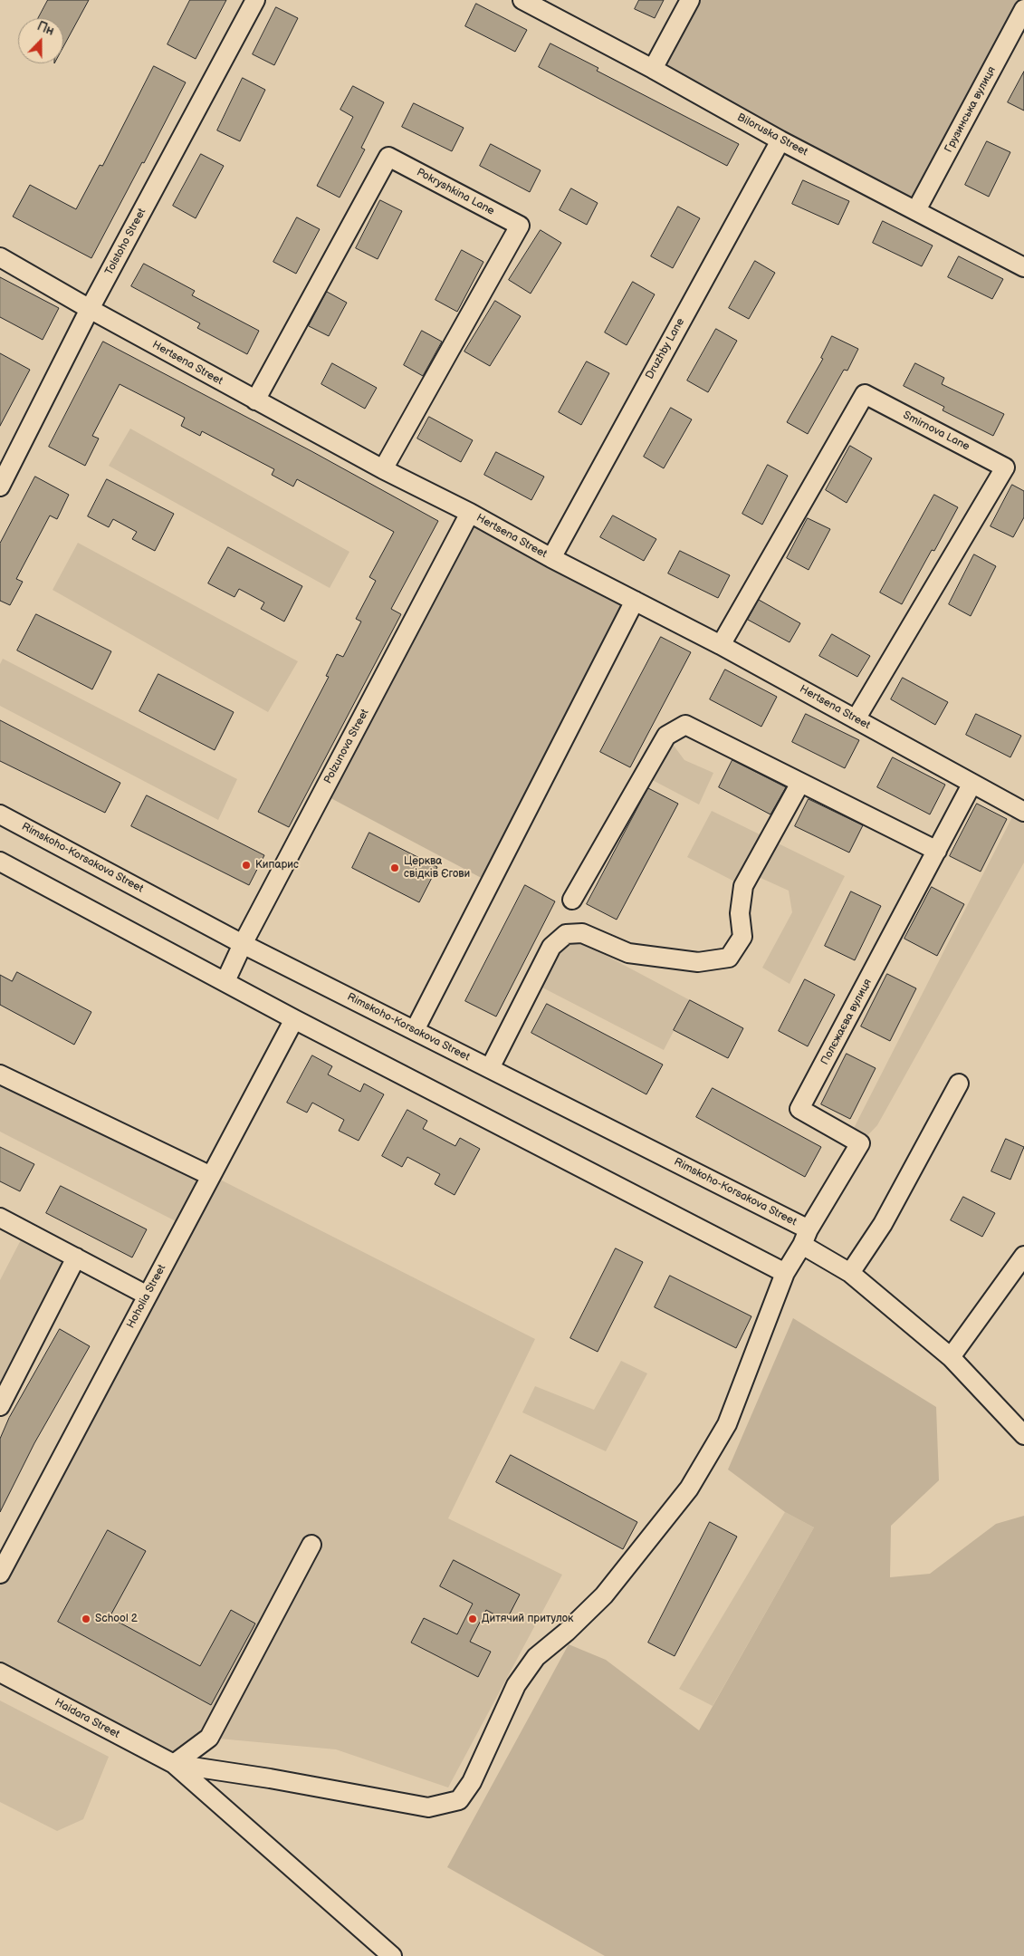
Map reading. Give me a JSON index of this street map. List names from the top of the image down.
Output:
{
  "streets": {
    "street": [
      "Грузинська вулиця",
      "Biloruska Street",
      "Pokryshkina Lane",
      "Tolstoho Street",
      "Druzhby Lane",
      "Hertsena Street",
      "Smirnova Lane",
      "Polzunova Street",
      "Rimskoho-Korsakova Street",
      "Полєжаєва вулиця",
      "Hoholia Street",
      "Haidara Street"
    ]
  },
  "crossings": [
    ["Грузинська вулиця", "Biloruska Street"],
    ["Biloruska Street", "Druzhby Lane"],
    ["Pokryshkina Lane", "Hertsena Street"],
    ["Tolstoho Street", "Hertsena Street"],
    ["Druzhby Lane", "Hertsena Street"],
    ["Hertsena Street", "Smirnova Lane"],
    ["Hertsena Street", "Polzunova Street"],
    ["Hertsena Street", "Полєжаєва вулиця"],
    ["Polzunova Street", "Rimskoho-Korsakova Street"],
    ["Rimskoho-Korsakova Street", "Полєжаєва вулиця"]
  ],
  "places": [
    "Кипарис",
    "Церква свідків Єгови",
    "School 2",
    "Дитячий притулок"
  ],
  "north": "top"
}
